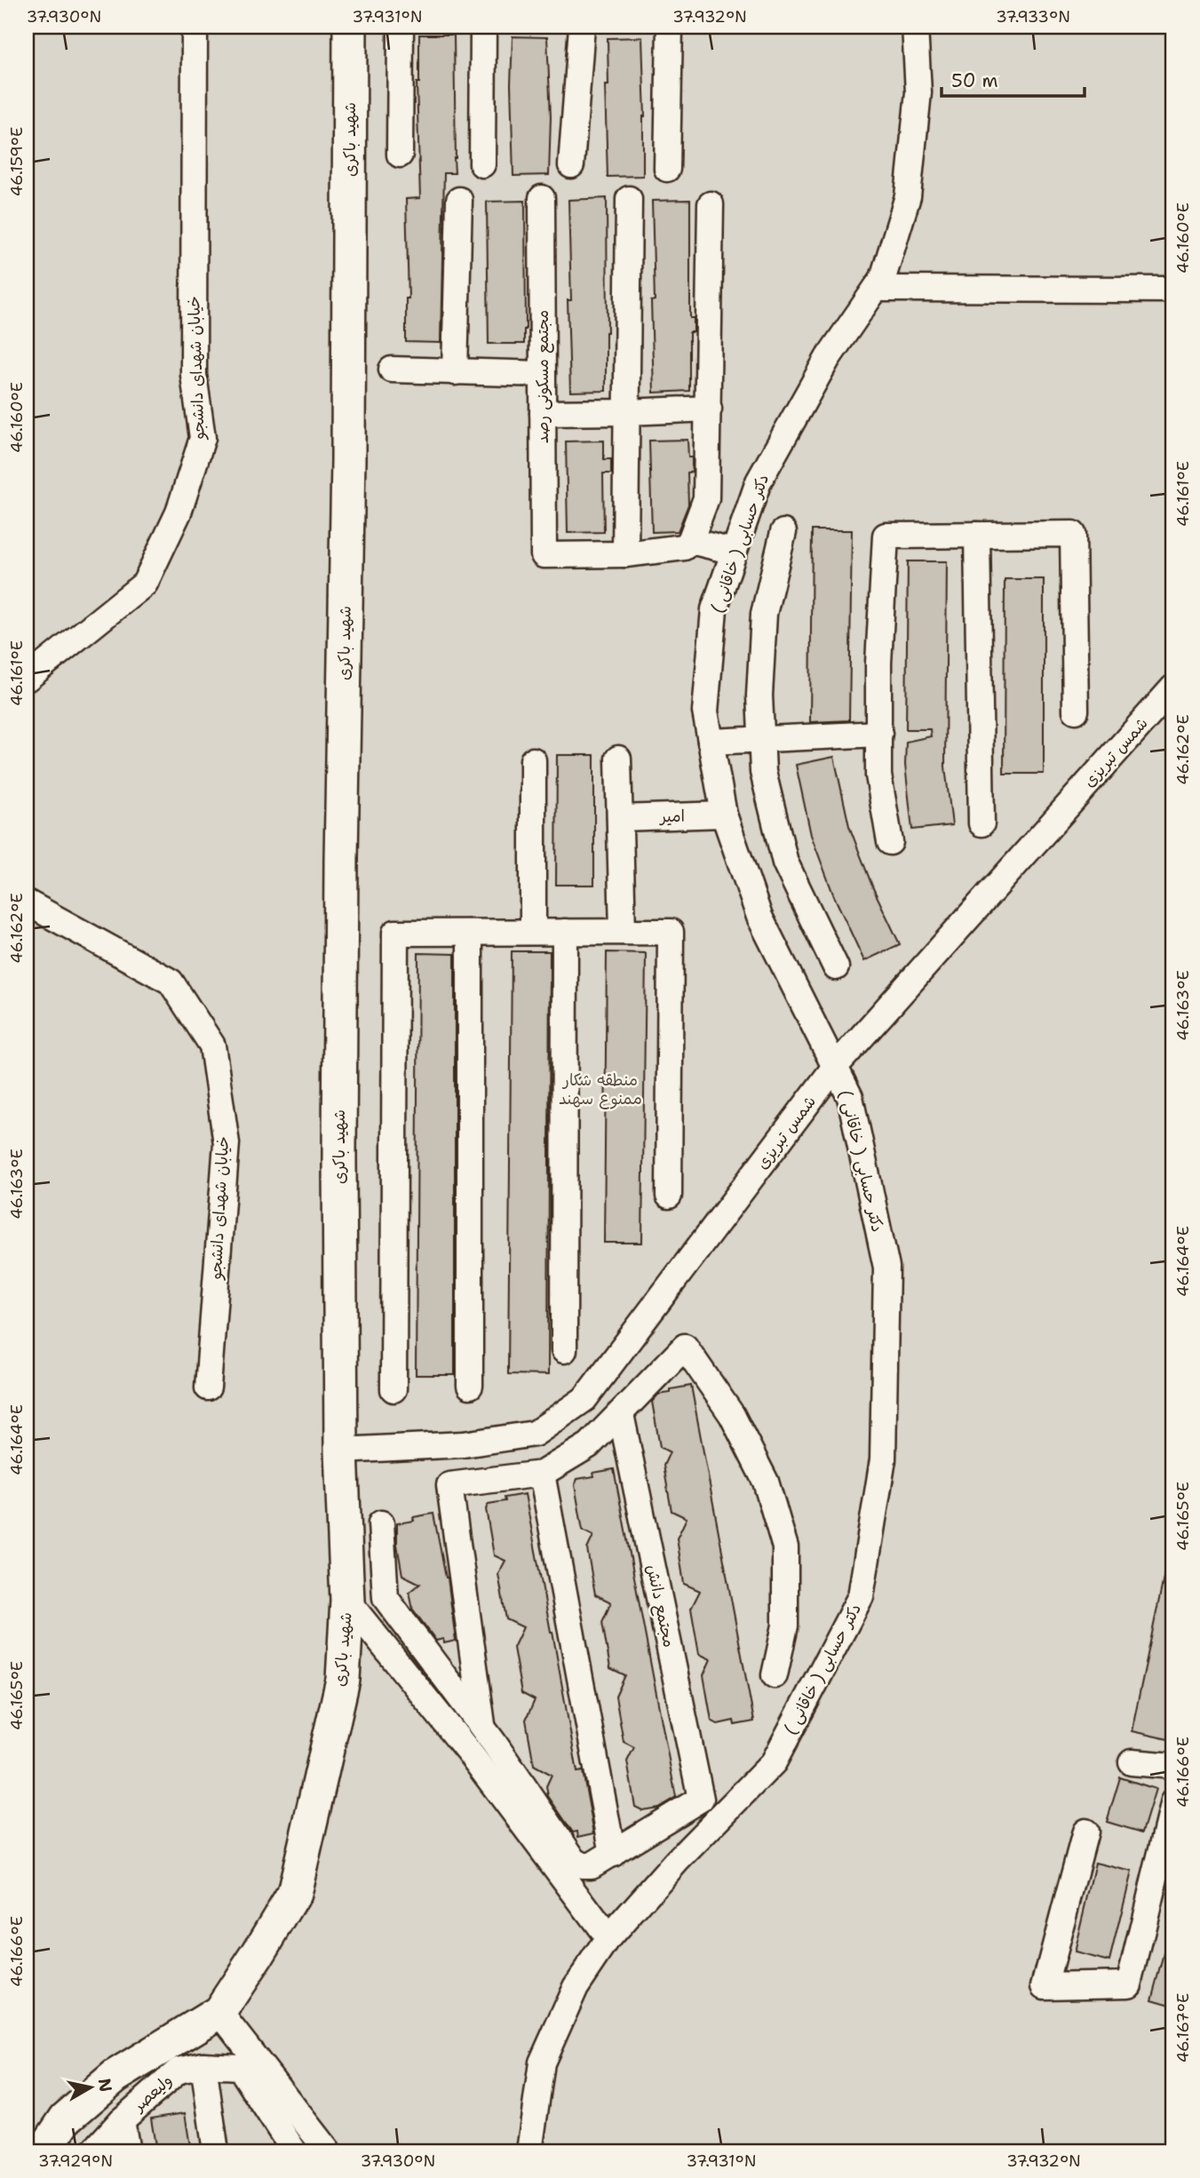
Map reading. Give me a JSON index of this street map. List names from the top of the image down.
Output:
{
  "streets": {
    "main road": ["شهید باکری"],
    "street": [
      "خیابان شهدای دانشجو",
      "مجتمع مسکونی رصد",
      "دکتر حسابی ( خاقانی )",
      "شمس تبریزی",
      "امیر",
      "مجتمع دانش",
      "ولیعصر"
    ]
  },
  "crossings": [
    ["شهید باکری", "شمس تبریزی"],
    ["دکتر حسابی ( خاقانی )", "شمس تبریزی"],
    ["دکتر حسابی ( خاقانی )", "امیر"]
  ],
  "parks": ["منطقه شکار ممنوع سهند"],
  "scale_bar": "50 m",
  "north": "right",
  "coordinates": [
    "37.930°N",
    "37.931°N",
    "37.932°N",
    "37.933°N",
    "46.159°E",
    "46.160°E",
    "46.161°E",
    "46.162°E",
    "46.163°E",
    "46.164°E",
    "46.165°E",
    "46.166°E",
    "46.167°E",
    "37.929°N"
  ]
}
